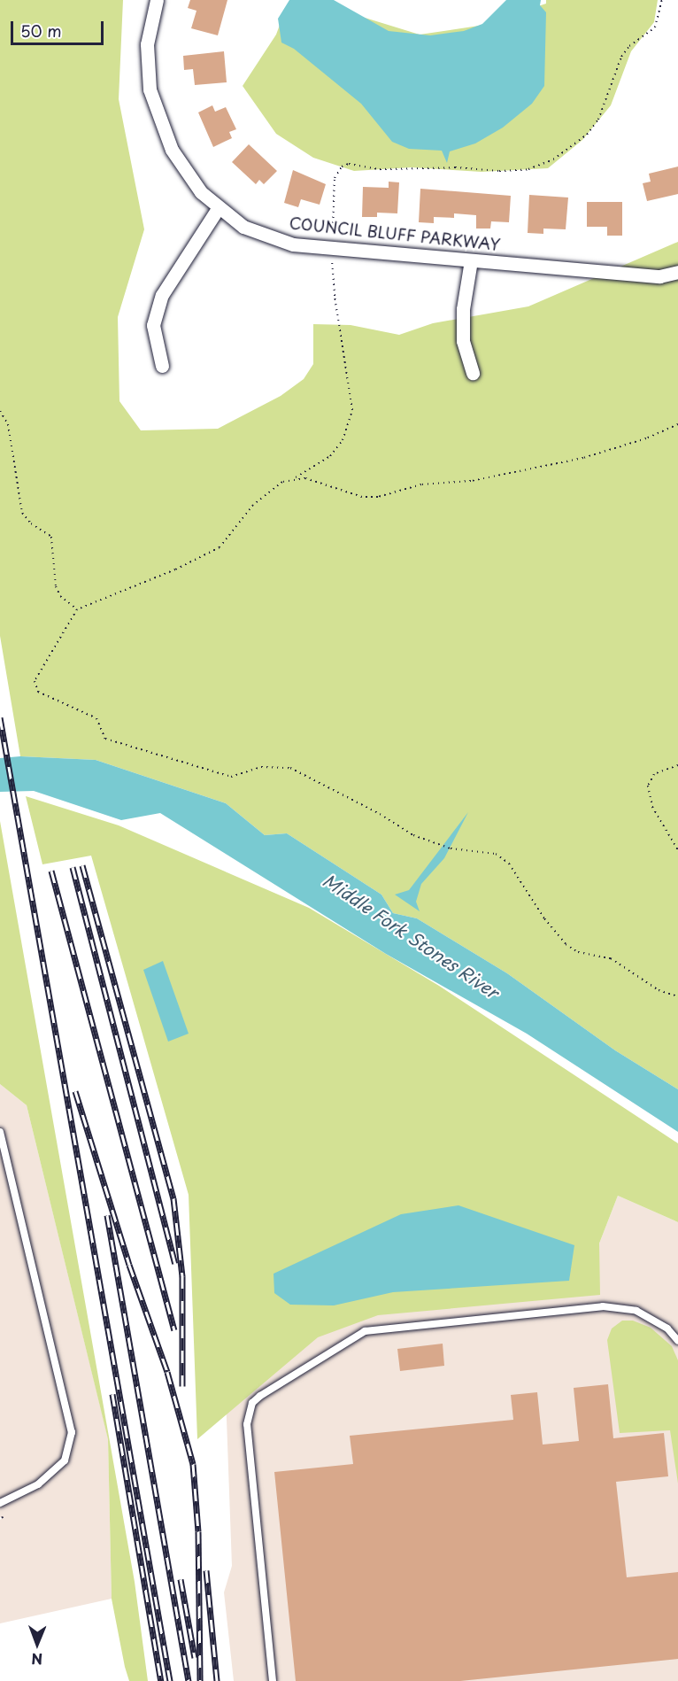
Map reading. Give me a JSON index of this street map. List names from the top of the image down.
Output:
{
  "streets": {
    "street": ["COUNCIL BLUFF PARKWAY"]
  },
  "water": ["Middle Fork Stones River"],
  "scale_bar": "50 m",
  "north": "bottom"
}
